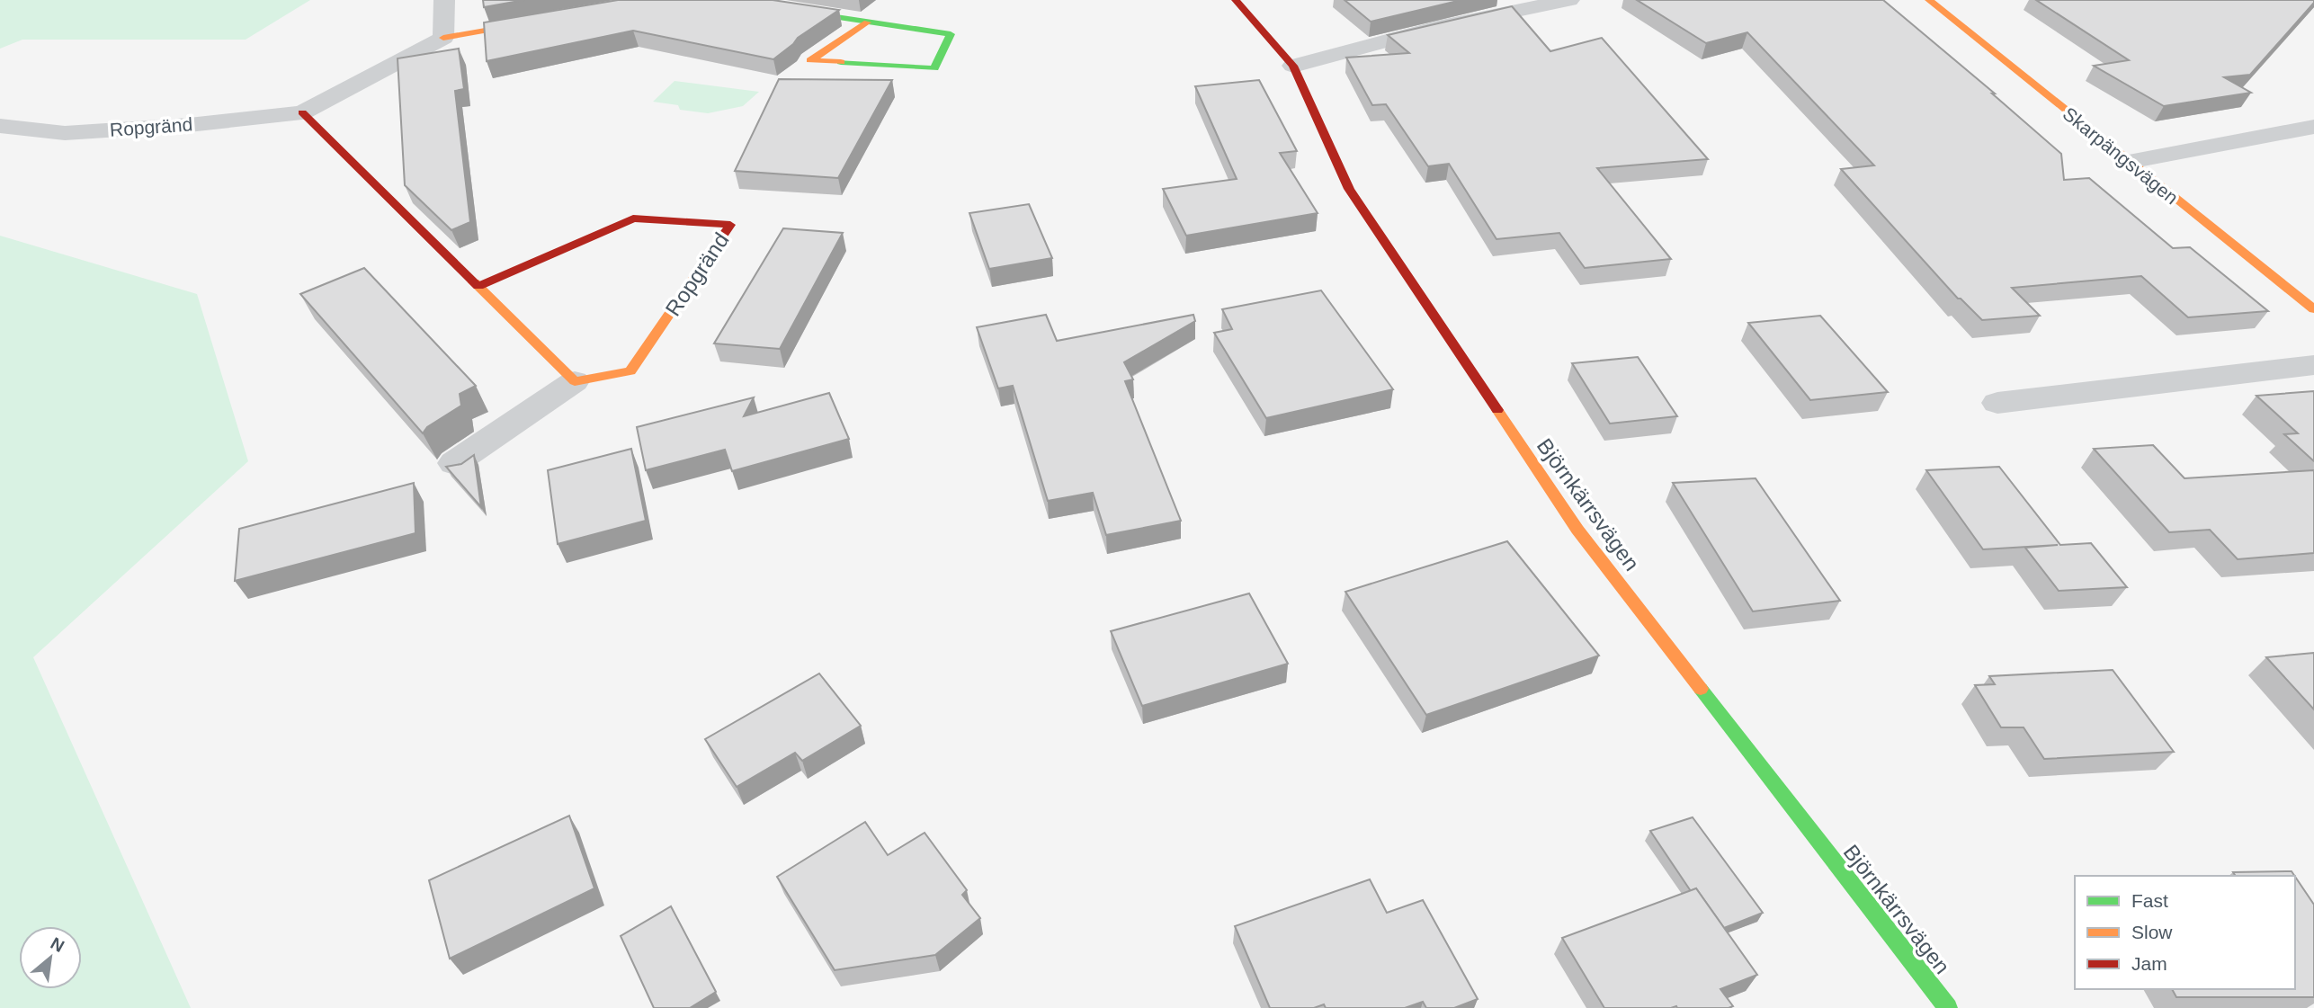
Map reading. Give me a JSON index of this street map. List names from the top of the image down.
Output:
{
  "streets": {
    "street": ["Ropgränd", "Skarpängsvägen", "Björnkärrsvägen"]
  },
  "legend": ["Fast", "Slow", "Jam"],
  "north": "top right"
}
